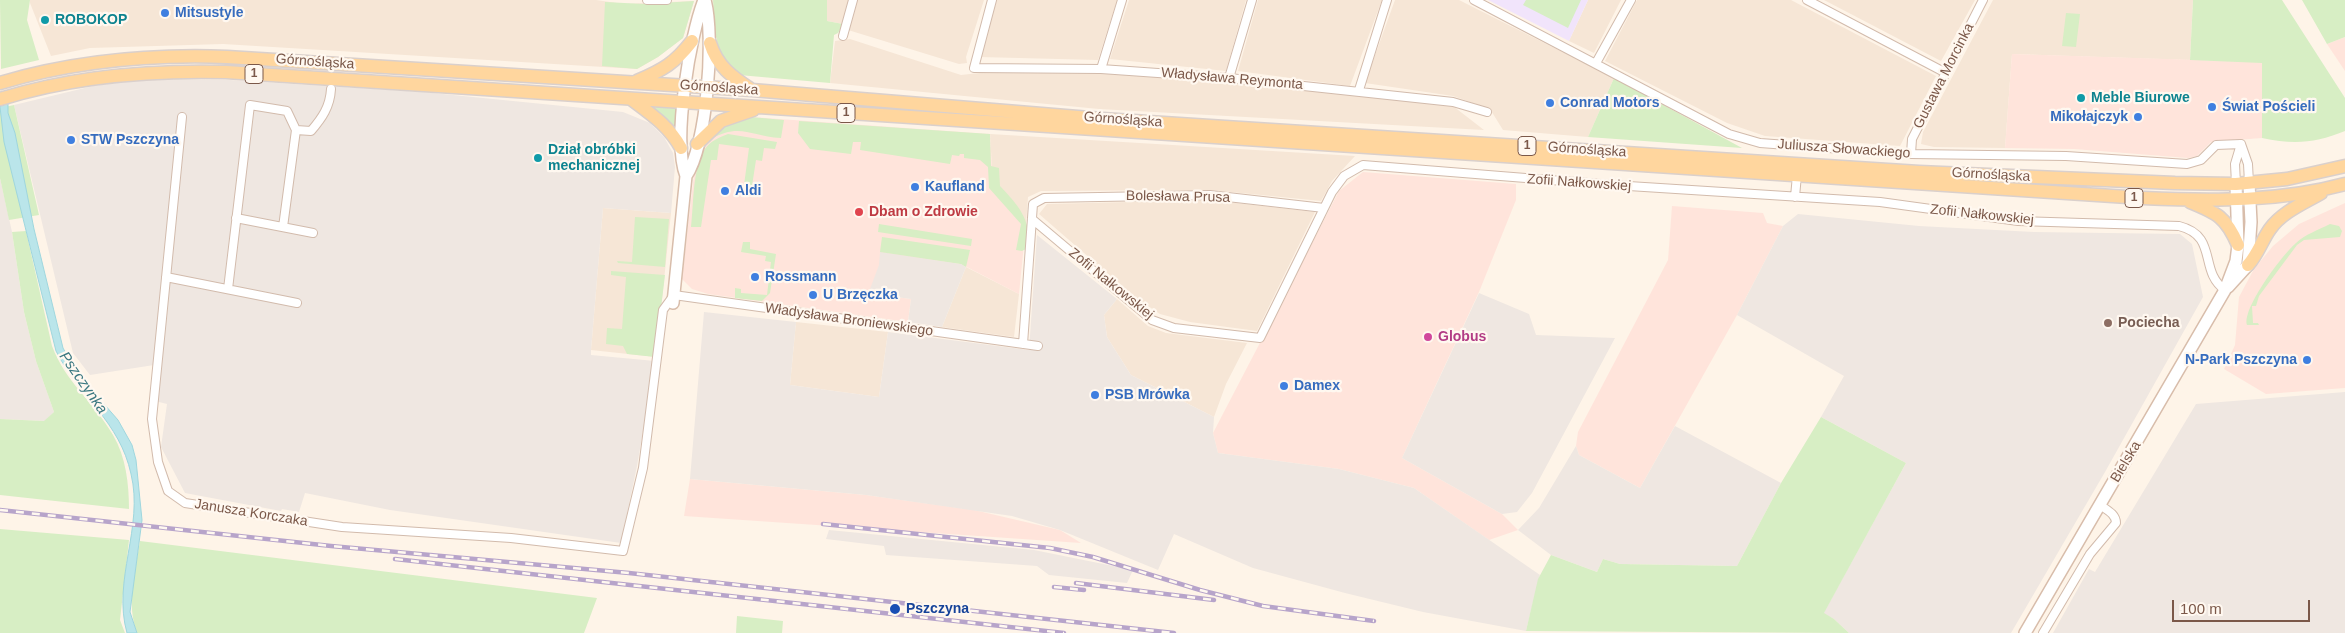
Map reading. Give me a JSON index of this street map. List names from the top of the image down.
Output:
{
  "streets": {
    "main road": ["Górnośląska", "1", "Bielska"],
    "street": [
      "Gustawa Morcinka",
      "Władysława Reymonta",
      "Juliusza Słowackiego",
      "Zofii Nałkowskiej",
      "Bolesława Prusa",
      "Władysława Broniewskiego",
      "Janusza Korczaka"
    ]
  },
  "crossings": [
    ["Górnośląska", "1"],
    ["Górnośląska", "Bielska"],
    ["1", "Bielska"],
    ["Gustawa Morcinka", "Juliusza Słowackiego"],
    ["Zofii Nałkowskiej", "Bolesława Prusa"],
    ["Zofii Nałkowskiej", "Bielska"],
    ["Władysława Broniewskiego", "Janusza Korczaka"]
  ],
  "water": ["Pszczynka"],
  "places": [
    "Mitsustyle",
    "ROBOKOP",
    "Meble Biurowe",
    "Conrad Motors",
    "Świat Pościeli",
    "Mikołajczyk",
    "STW Pszczyna",
    "Dział obróbki mechanicznej",
    "Kaufland",
    "Aldi",
    "Dbam o Zdrowie",
    "Rossmann",
    "U Brzęczka",
    "Pociecha",
    "Globus",
    "N-Park Pszczyna",
    "Damex",
    "PSB Mrówka",
    "Pszczyna"
  ],
  "scale_bar": "100 m"
}
